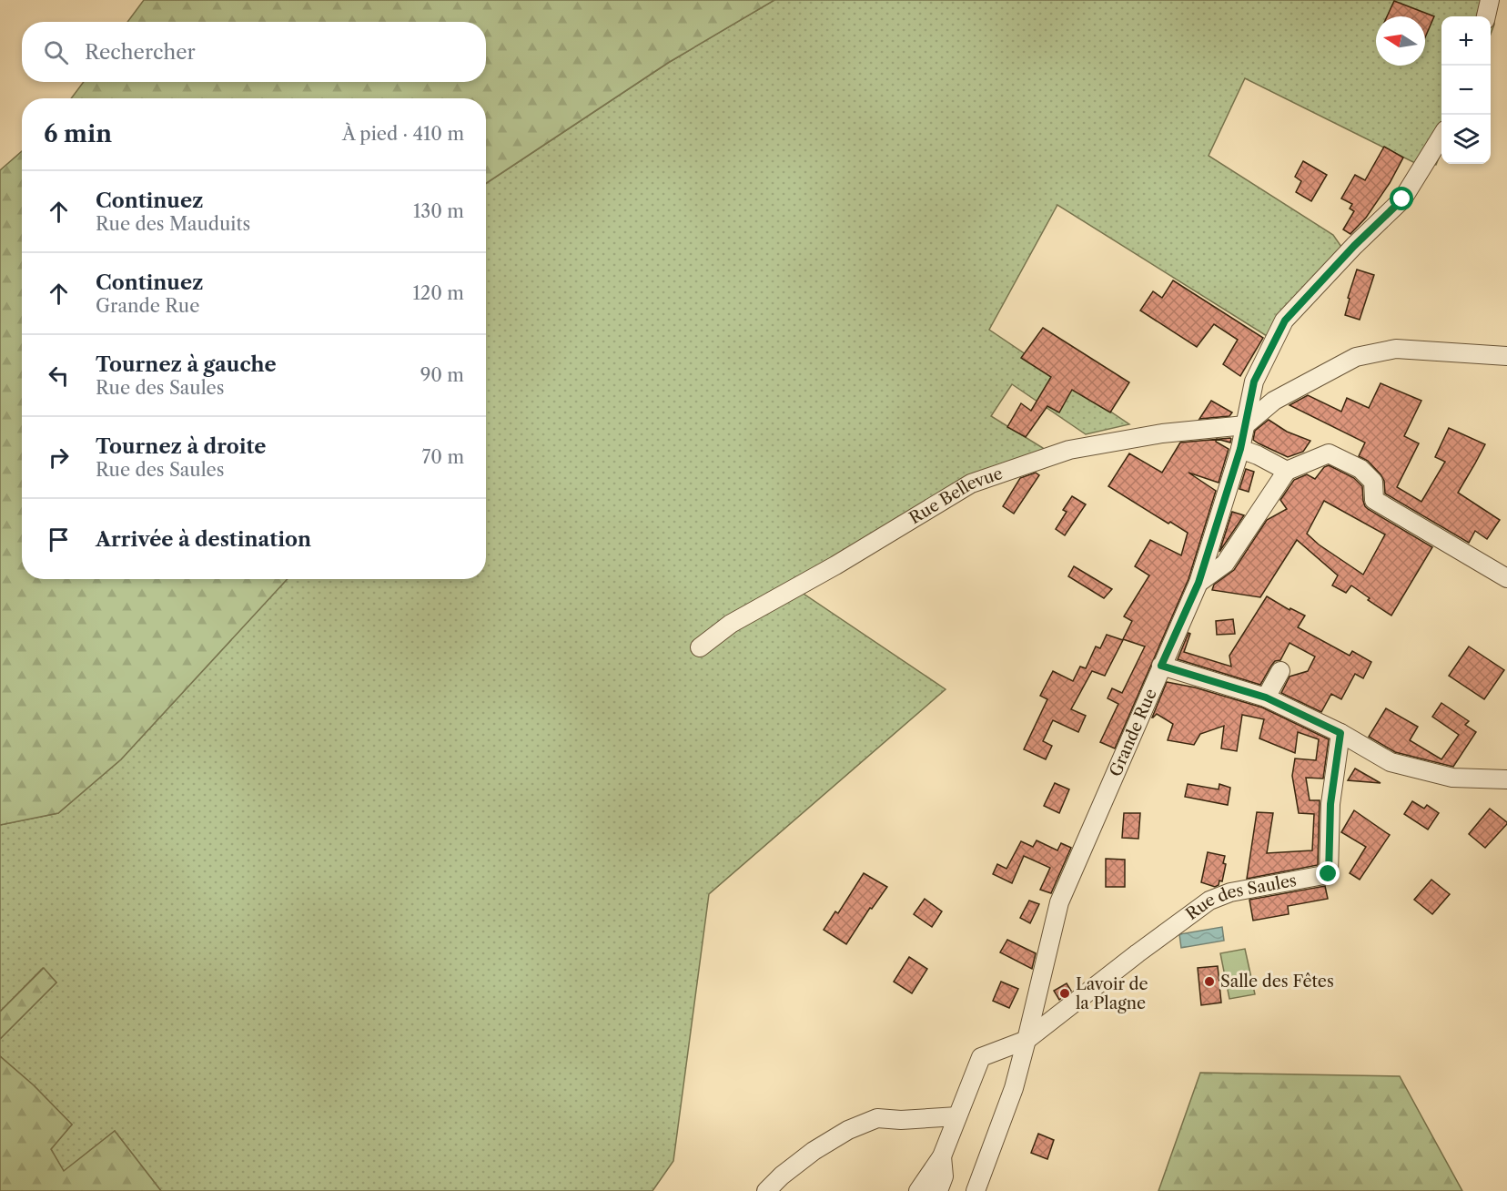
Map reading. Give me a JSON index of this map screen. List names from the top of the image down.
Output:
{
  "streets": {
    "street": ["Rue Bellevue", "Grande Rue", "Rue des Saules"]
  },
  "crossings": [
    ["Rue Bellevue", "Grande Rue"],
    ["Grande Rue", "Rue des Saules"]
  ],
  "places": ["Salle des Fêtes", "Lavoir de la Plagne"],
  "north": "left",
  "page": {
    "map_buttons": ["+", "−"],
    "search": "Rechercher",
    "heading": ["6 min", "À pied · 410 m"],
    "list": [
      ["Continuez", "Rue des Mauduits", "130 m"],
      ["Continuez", "Grande Rue", "120 m"],
      ["Tournez à gauche", "Rue des Saules", "90 m"],
      ["Tournez à droite", "Rue des Saules", "70 m"],
      "Arrivée à destination"
    ]
  }
}
